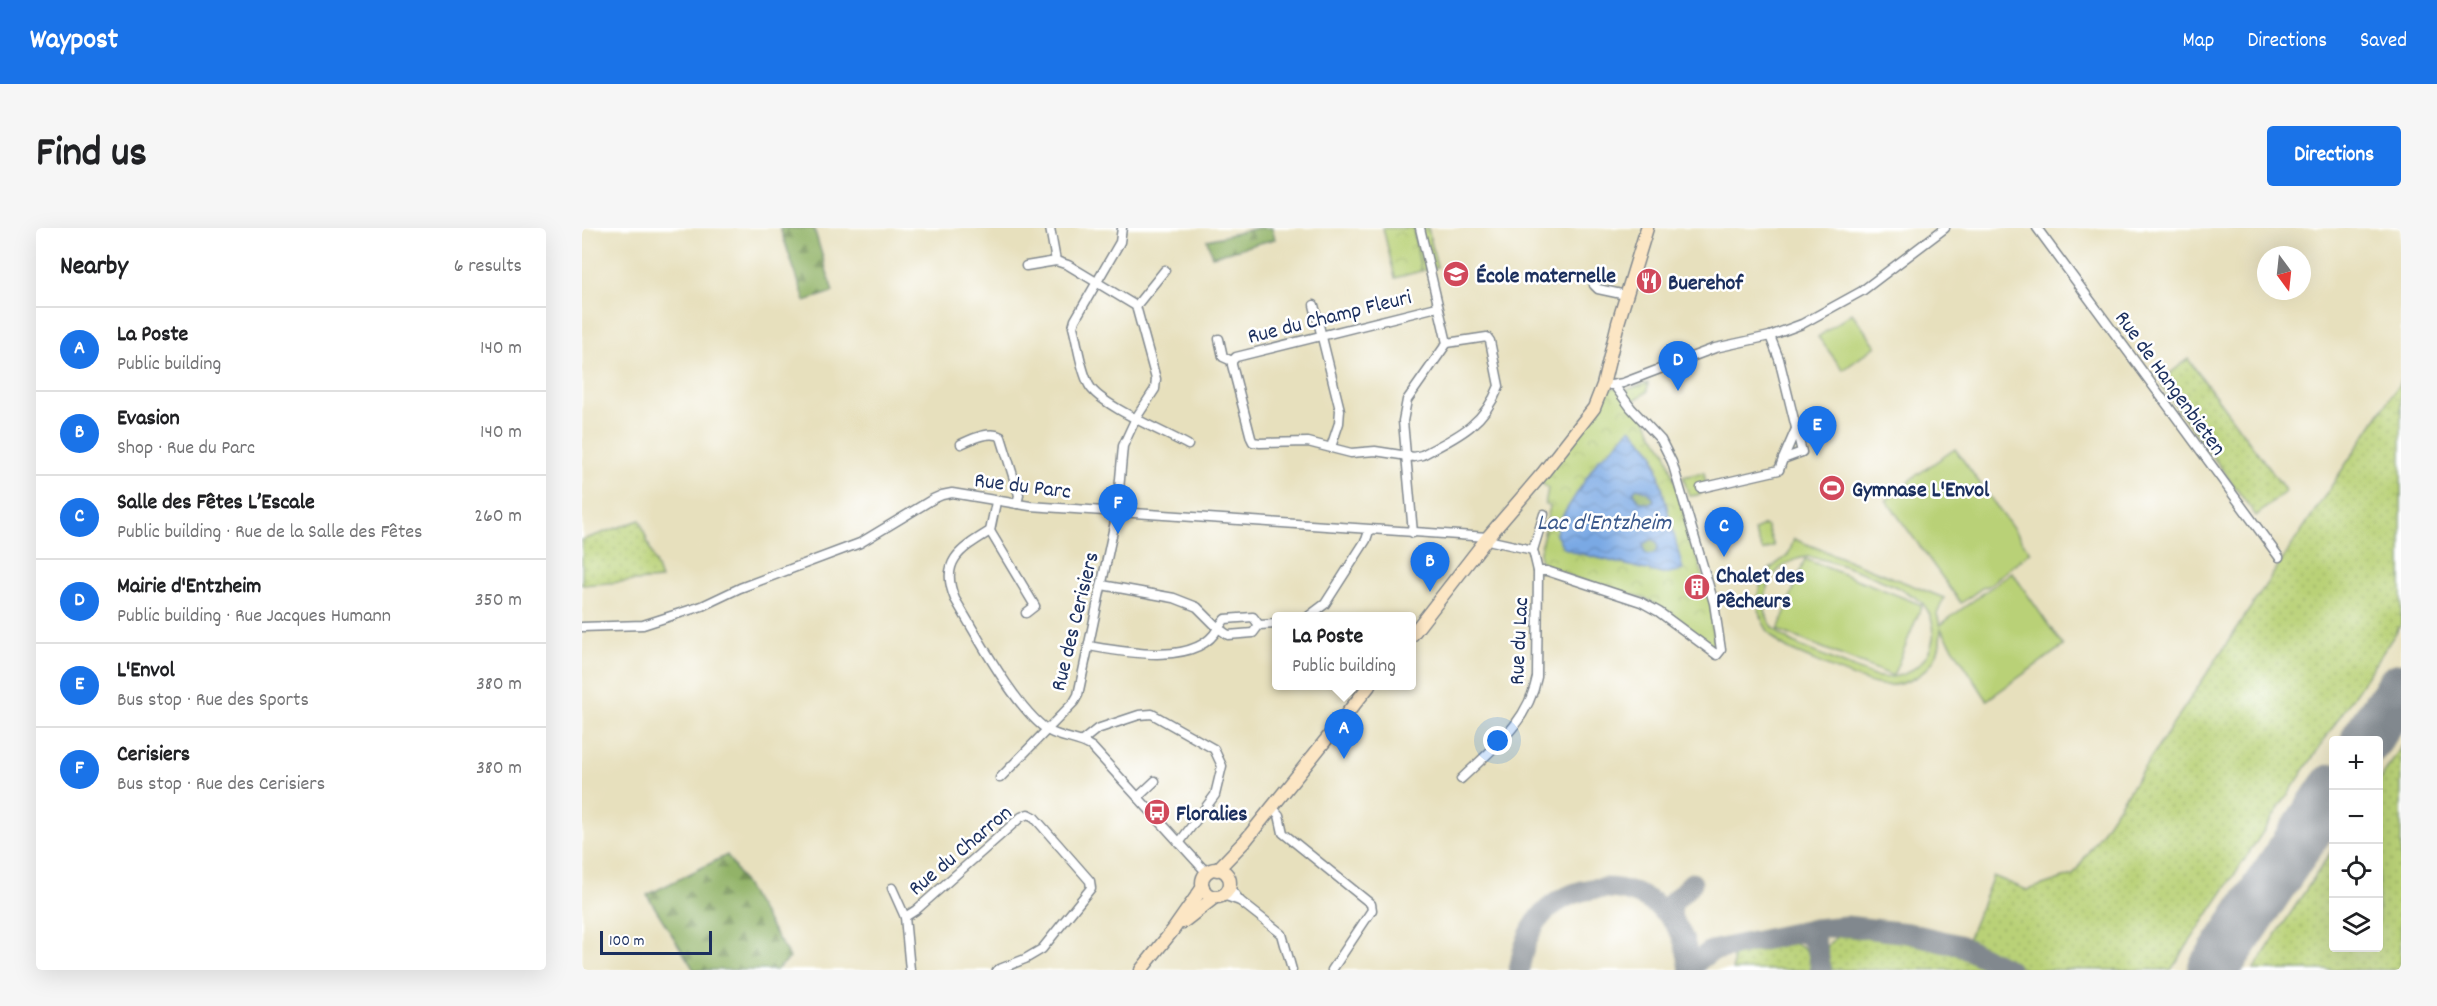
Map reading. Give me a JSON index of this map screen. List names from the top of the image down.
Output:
{
  "streets": {
    "street": [
      "Rue du Champ Fleuri",
      "Rue de Hangenbieten",
      "Rue du Parc",
      "Rue des Cerisiers",
      "Rue du Lac",
      "Rue du Charron"
    ]
  },
  "crossings": [
    ["Rue du Parc", "Rue des Cerisiers"]
  ],
  "water": ["Lac d'Entzheim"],
  "places": {
    "school or university": ["École maternelle"],
    "restaurant": ["Buerehof"],
    "sports": ["Gymnase L'Envol"],
    "building": ["Chalet des Pêcheurs"],
    "bus stop": ["Floralies"]
  },
  "scale_bar": "100 m",
  "north": "bottom",
  "page": {
    "header": "Waypost",
    "nav": ["Map", "Directions", "Saved"],
    "title": "Find us",
    "buttons": "Directions",
    "heading": ["Nearby", "6 results"],
    "list": [
      {
        "mark": "A",
        "name": "La Poste",
        "note": "Public building",
        "value": "140 m"
      },
      {
        "mark": "B",
        "name": "Evasion",
        "note": "Shop · Rue du Parc",
        "value": "140 m"
      },
      {
        "mark": "C",
        "name": "Salle des Fêtes L’Escale",
        "note": "Public building · Rue de la Salle des Fêtes",
        "value": "260 m"
      },
      {
        "mark": "D",
        "name": "Mairie d'Entzheim",
        "note": "Public building · Rue Jacques Humann",
        "value": "350 m"
      },
      {
        "mark": "E",
        "name": "L'Envol",
        "note": "Bus stop · Rue des Sports",
        "value": "380 m"
      },
      {
        "mark": "F",
        "name": "Cerisiers",
        "note": "Bus stop · Rue des Cerisiers",
        "value": "380 m"
      }
    ],
    "pins": [
      "D",
      "E",
      "F",
      "C",
      "B",
      "A"
    ],
    "popup": ["La Poste", "Public building"],
    "map_buttons": ["+", "−"],
    "scale": "100 m"
  }
}
